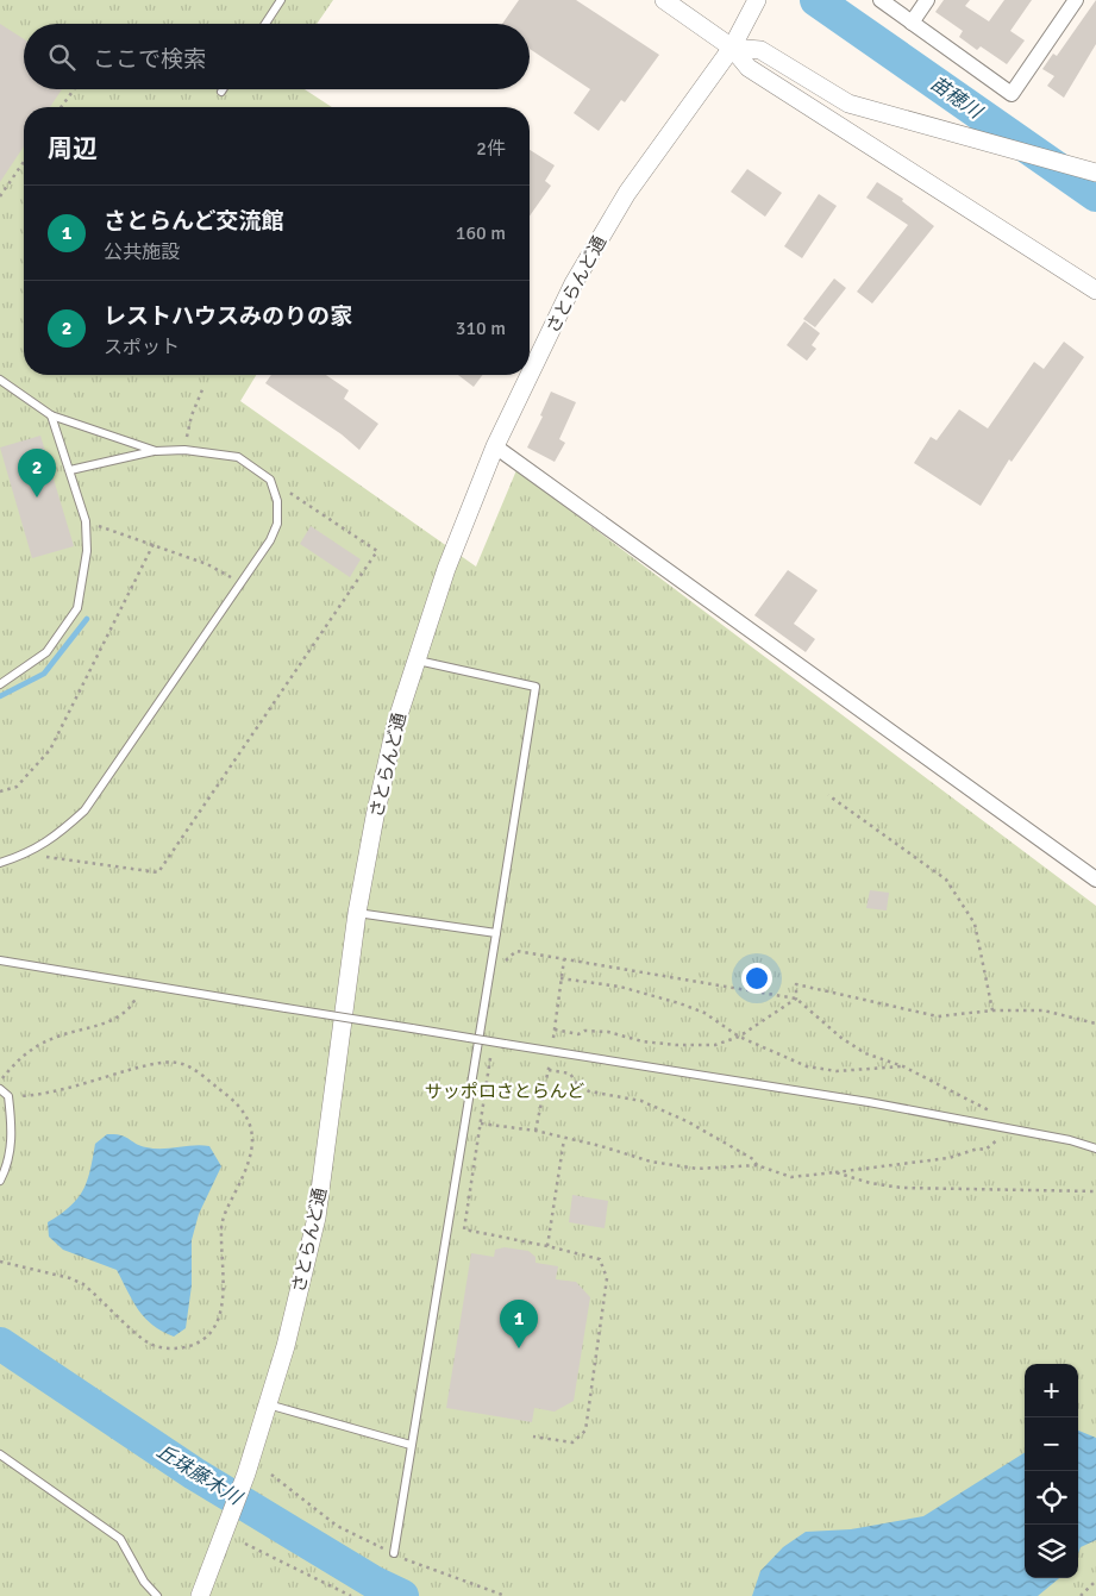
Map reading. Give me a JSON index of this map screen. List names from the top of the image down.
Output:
{
  "streets": {
    "street": ["さとらんど通"]
  },
  "water": ["苗穂川", "丘珠藤木川"],
  "parks": ["サッポロさとらんど"],
  "page": {
    "search": "ここで検索",
    "heading": ["周辺", "2件"],
    "list": [
      {
        "mark": "1",
        "name": "さとらんど交流館",
        "note": "公共施設",
        "value": "160 m"
      },
      {
        "mark": "2",
        "name": "レストハウスみのりの家",
        "note": "スポット",
        "value": "310 m"
      }
    ],
    "pins": ["2", "1"],
    "map_buttons": ["+", "−"]
  }
}
